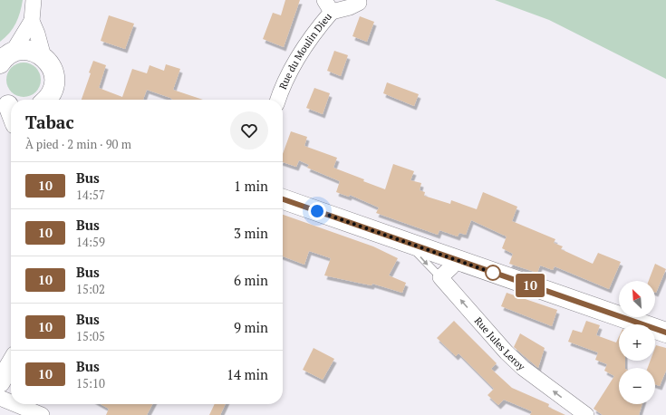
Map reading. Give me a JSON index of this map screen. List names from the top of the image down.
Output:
{
  "streets": {
    "street": ["Rue du Moulin Dieu", "Rue Jules Leroy"]
  },
  "one_way": ["Rue Jules Leroy"],
  "lines": ["bus line 10"],
  "north": "top left",
  "page": {
    "on_map": "10",
    "heading": ["Tabac", "À pied · 2 min · 90 m"],
    "list": [
      {
        "mark": "10",
        "name": "Bus",
        "note": "14:57",
        "value": "1 min"
      },
      {
        "mark": "10",
        "name": "Bus",
        "note": "14:59",
        "value": "3 min"
      },
      {
        "mark": "10",
        "name": "Bus",
        "note": "15:02",
        "value": "6 min"
      },
      {
        "mark": "10",
        "name": "Bus",
        "note": "15:05",
        "value": "9 min"
      },
      {
        "mark": "10",
        "name": "Bus",
        "note": "15:10",
        "value": "14 min"
      }
    ],
    "map_buttons": ["+", "−"]
  }
}
